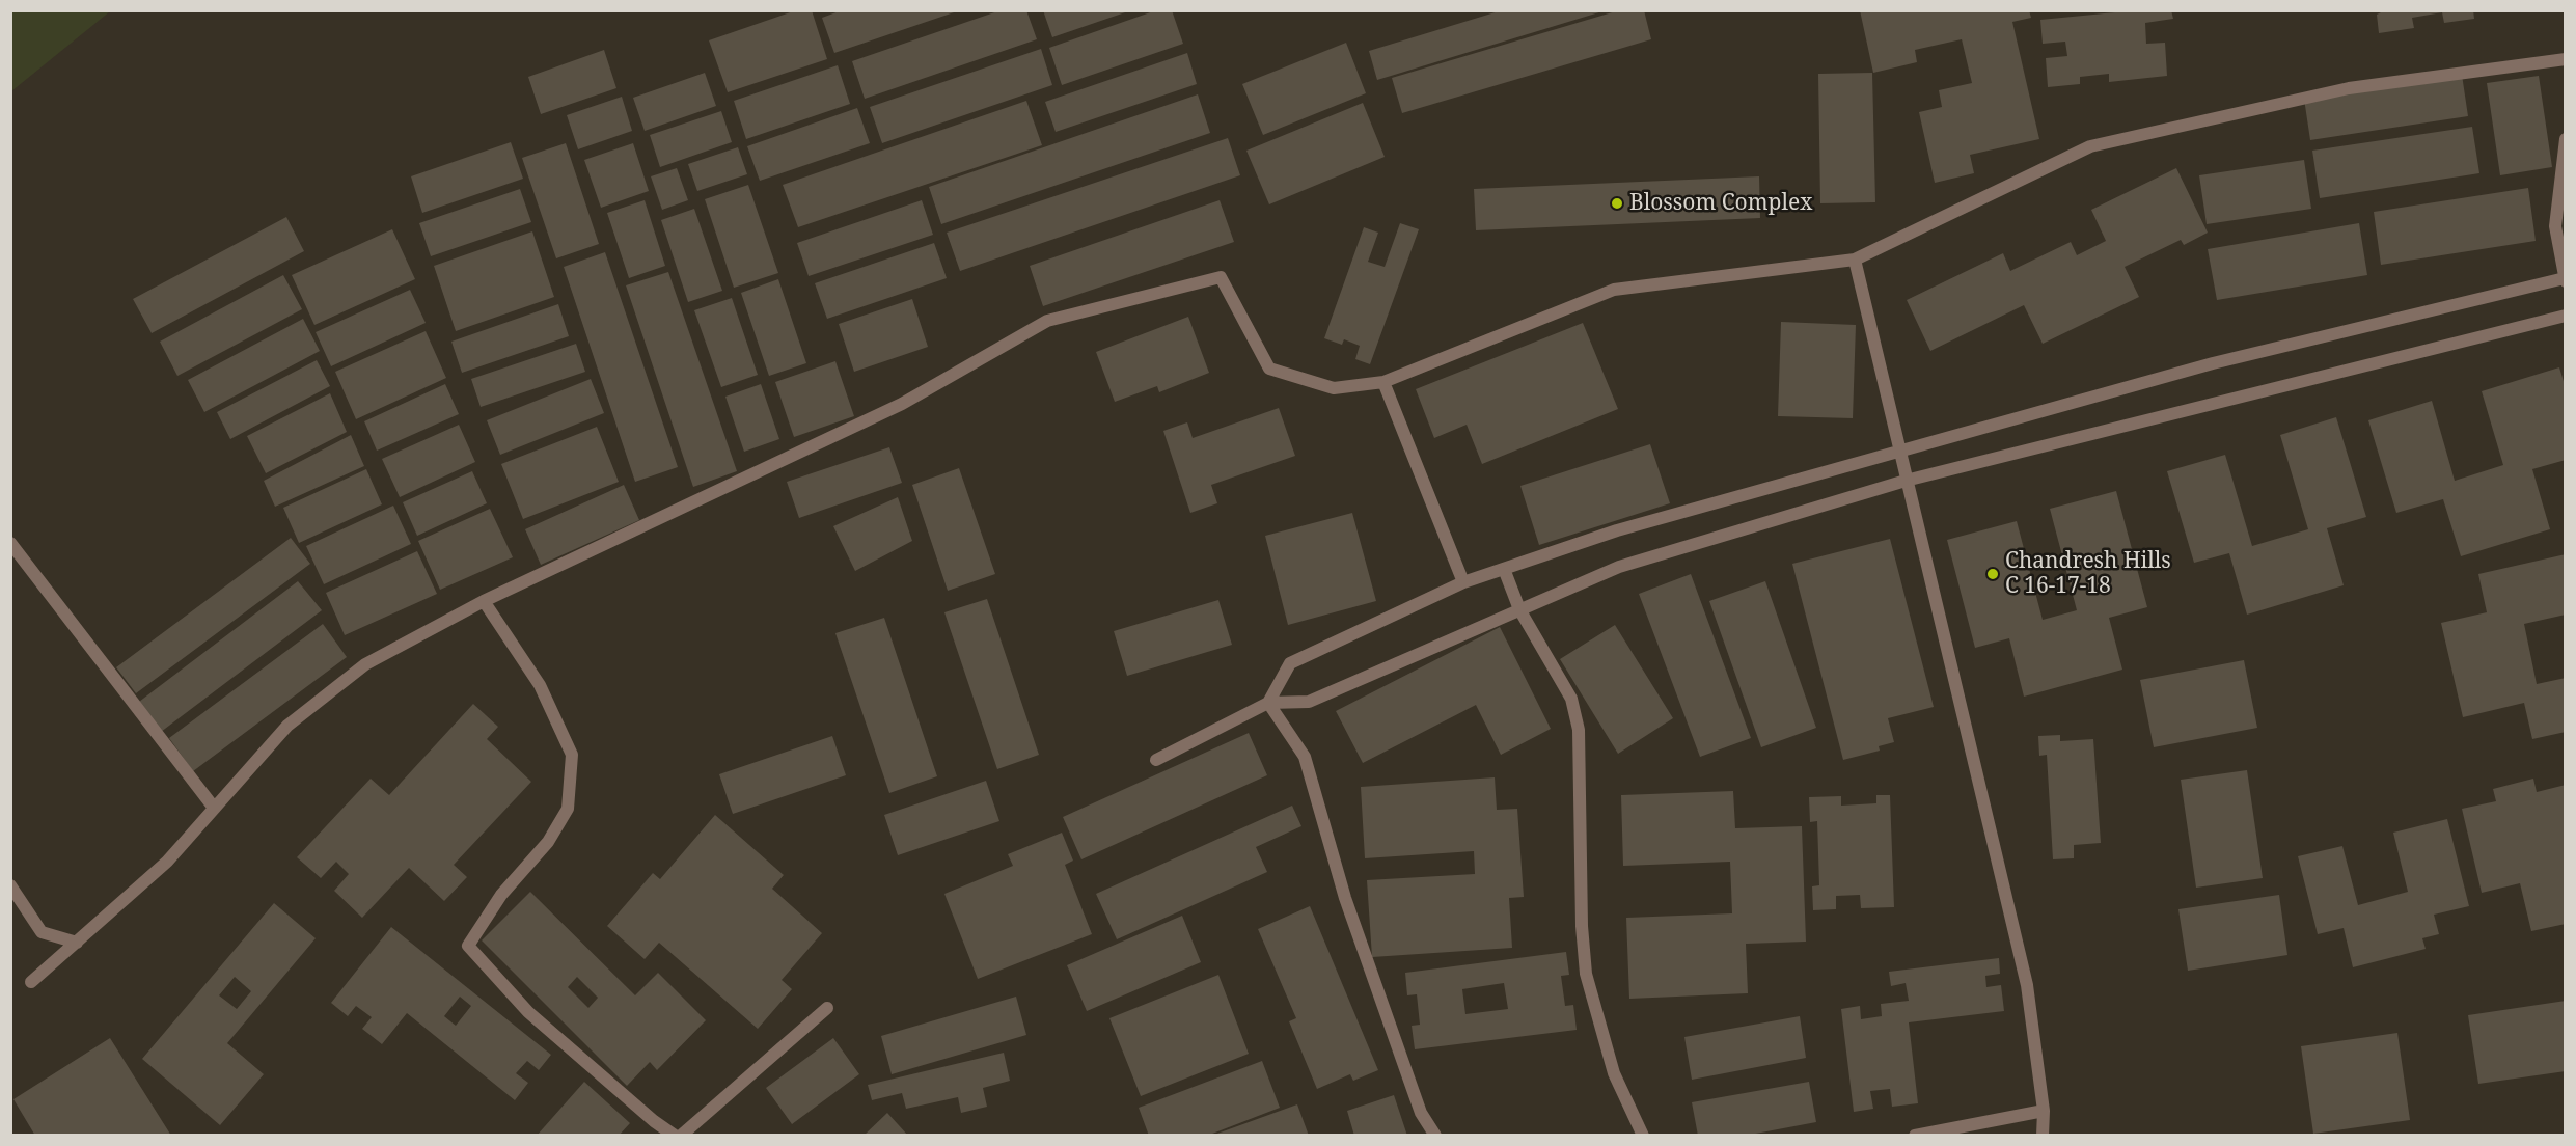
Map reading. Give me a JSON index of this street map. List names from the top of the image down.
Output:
{
  "places": ["Blossom Complex", "Chandresh Hills C 16-17-18"]
}
